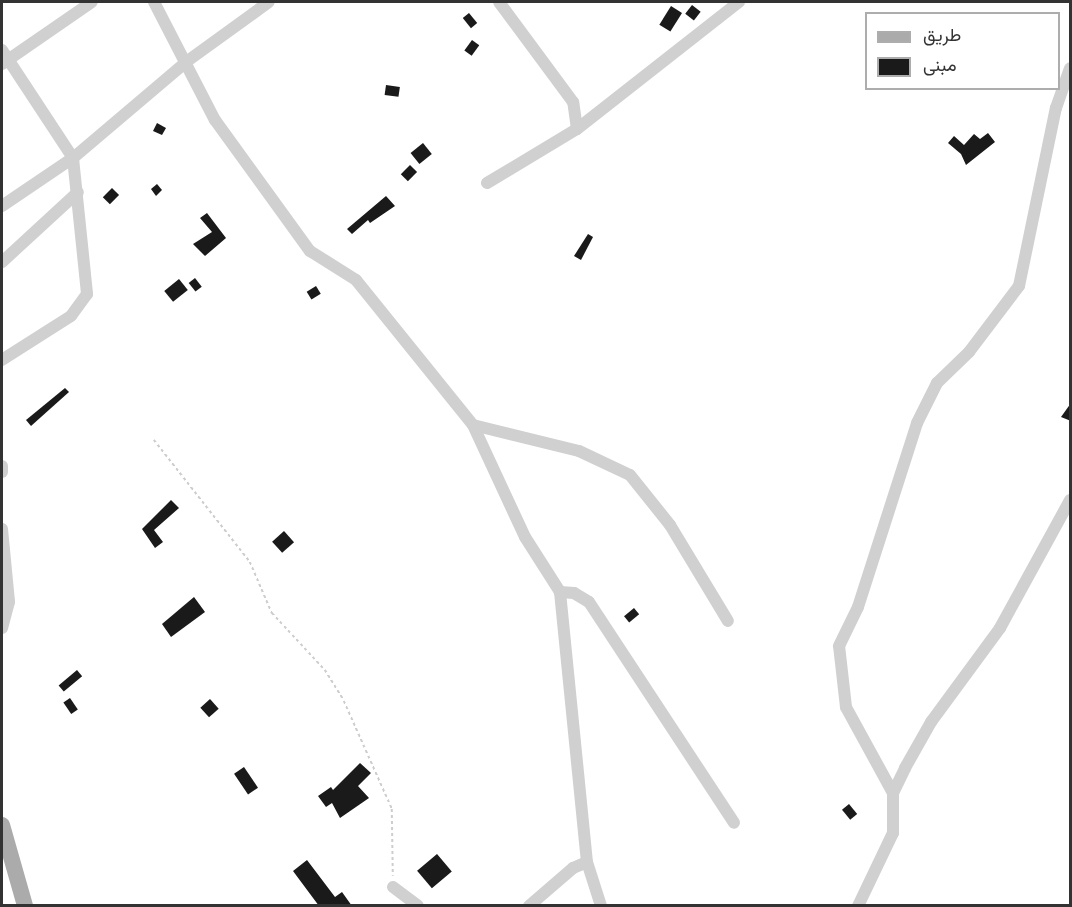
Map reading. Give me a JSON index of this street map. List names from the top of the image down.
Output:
{
  "legend": ["طريق", "مبنى"]
}
